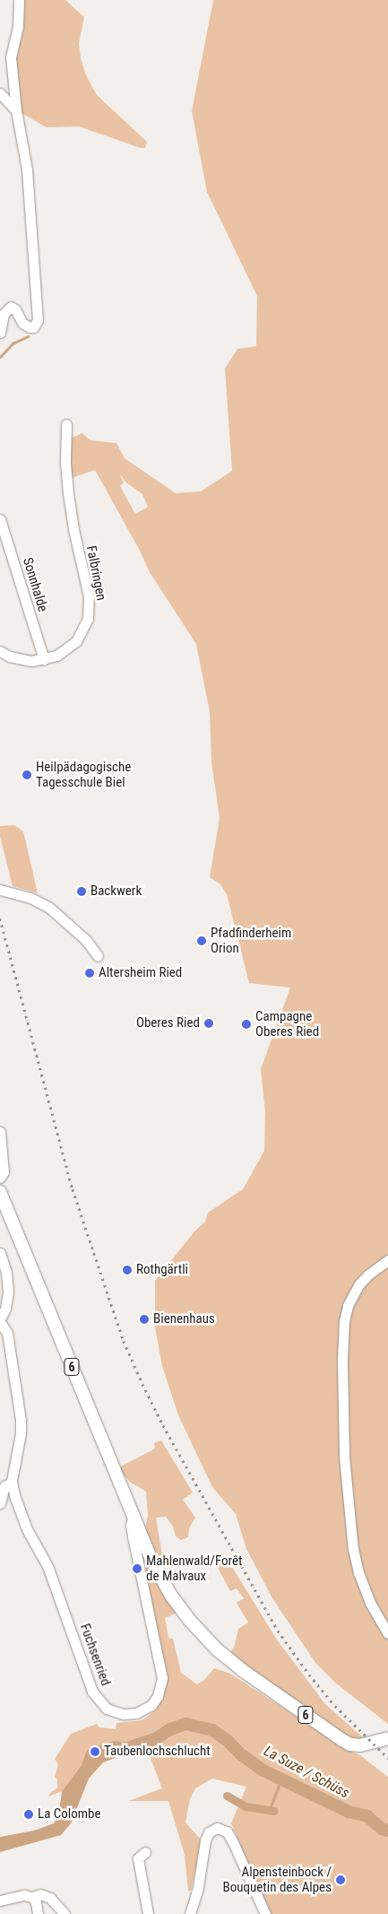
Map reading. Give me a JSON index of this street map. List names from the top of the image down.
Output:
{
  "streets": {
    "main road": ["6"],
    "street": ["Falbringen", "Sonnhalde", "Fuchsenried"]
  },
  "crossings": [
    ["Falbringen", "Sonnhalde"],
    ["6", "Fuchsenried"]
  ],
  "water": ["La Suze / Schüss"],
  "places": [
    "Heilpädagogische Tagesschule Biel",
    "Backwerk",
    "Pfadfinderheim Orion",
    "Altersheim Ried",
    "Oberes Ried",
    "Campagne Oberes Ried",
    "Rothgärtli",
    "Bienenhaus",
    "Mahlenwald/Forêt de Malvaux",
    "Taubenlochschlucht",
    "La Colombe",
    "Alpensteinbock / Bouquetin des Alpes"
  ]
}
